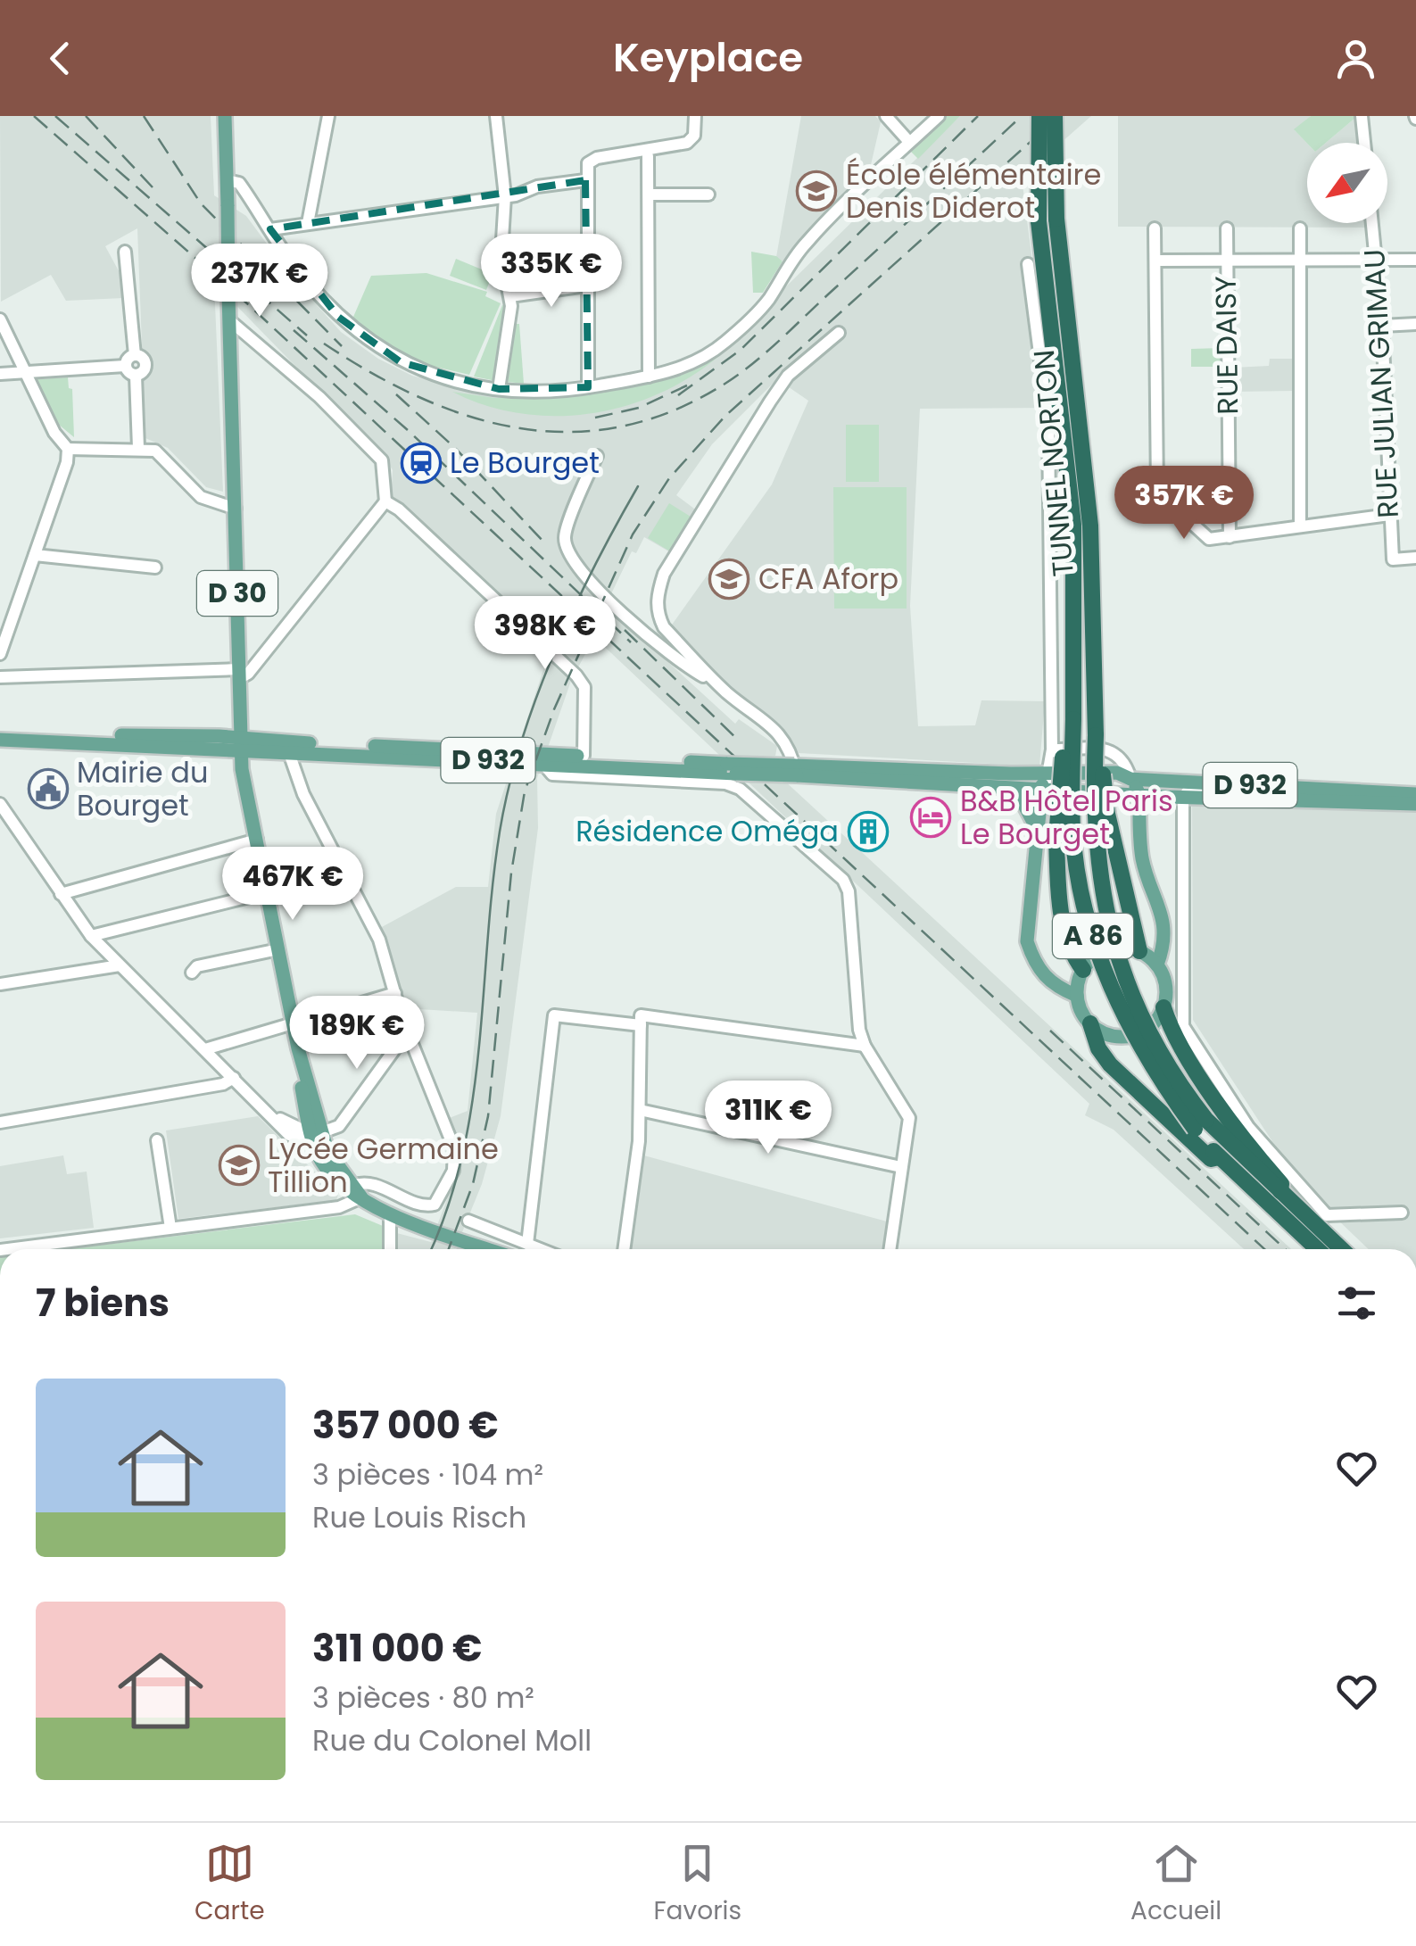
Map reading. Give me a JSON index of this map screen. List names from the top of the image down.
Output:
{
  "streets": {
    "highway": ["TUNNEL NORTON", "A 86"],
    "main road": ["D 30", "D 932"],
    "street": ["RUE DAISY", "RUE JULIAN GRIMAU"]
  },
  "crossings": [
    ["TUNNEL NORTON", "A 86"],
    ["D 30", "D 932"]
  ],
  "places": {
    "school or university": ["École élémentaire Denis Diderot", "CFA Aforp", "Lycée Germaine Tillion"],
    "station": ["Le Bourget"],
    "public building": ["Mairie du Bourget"],
    "hotel": ["B&B Hôtel Paris Le Bourget"],
    "building": ["Résidence Oméga"]
  },
  "north": "bottom left",
  "page": {
    "header": "Keyplace",
    "price": [
      "335K €",
      "237K €",
      "357K €",
      "398K €",
      "467K €",
      "189K €",
      "311K €"
    ],
    "heading": "7 biens",
    "list": [
      {
        "name": "357 000 €",
        "note": "3 pièces · 104 m² · Rue Louis Risch"
      },
      {
        "name": "311 000 €",
        "note": "3 pièces · 80 m² · Rue du Colonel Moll"
      }
    ],
    "tabs": ["Carte", "Favoris", "Accueil"]
  }
}
